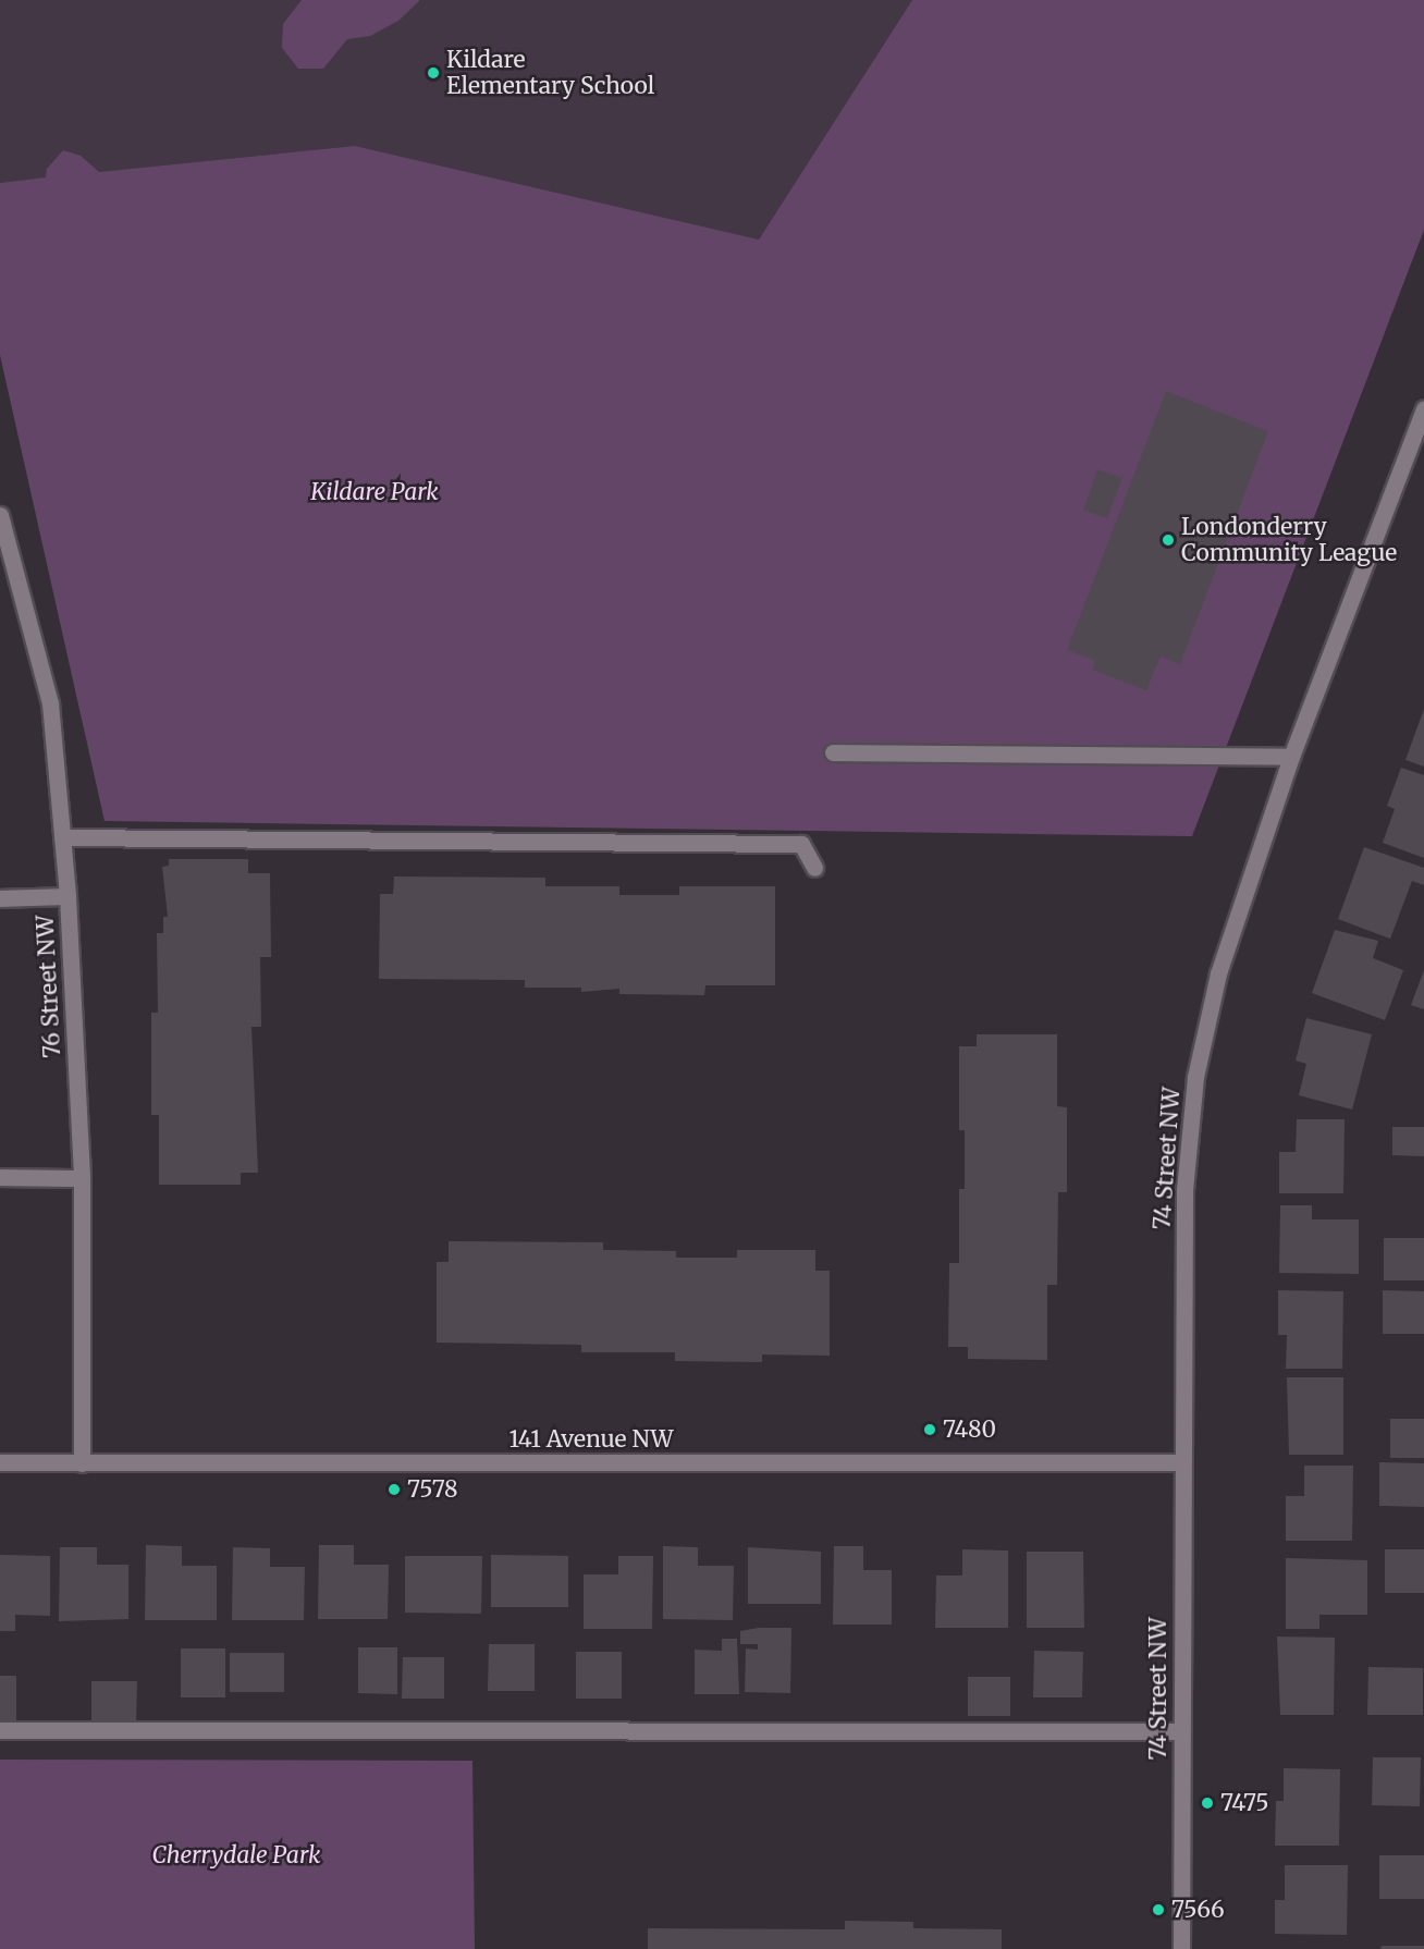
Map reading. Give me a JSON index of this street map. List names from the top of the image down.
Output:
{
  "streets": {
    "street": ["76 Street NW", "74 Street NW", "141 Avenue NW"]
  },
  "crossings": [
    ["76 Street NW", "141 Avenue NW"],
    ["74 Street NW", "141 Avenue NW"]
  ],
  "parks": ["Kildare Park", "Cherrydale Park"],
  "places": [
    "Kildare Elementary School",
    "Londonderry Community League",
    "7480",
    "7578",
    "7475",
    "7566"
  ]
}
